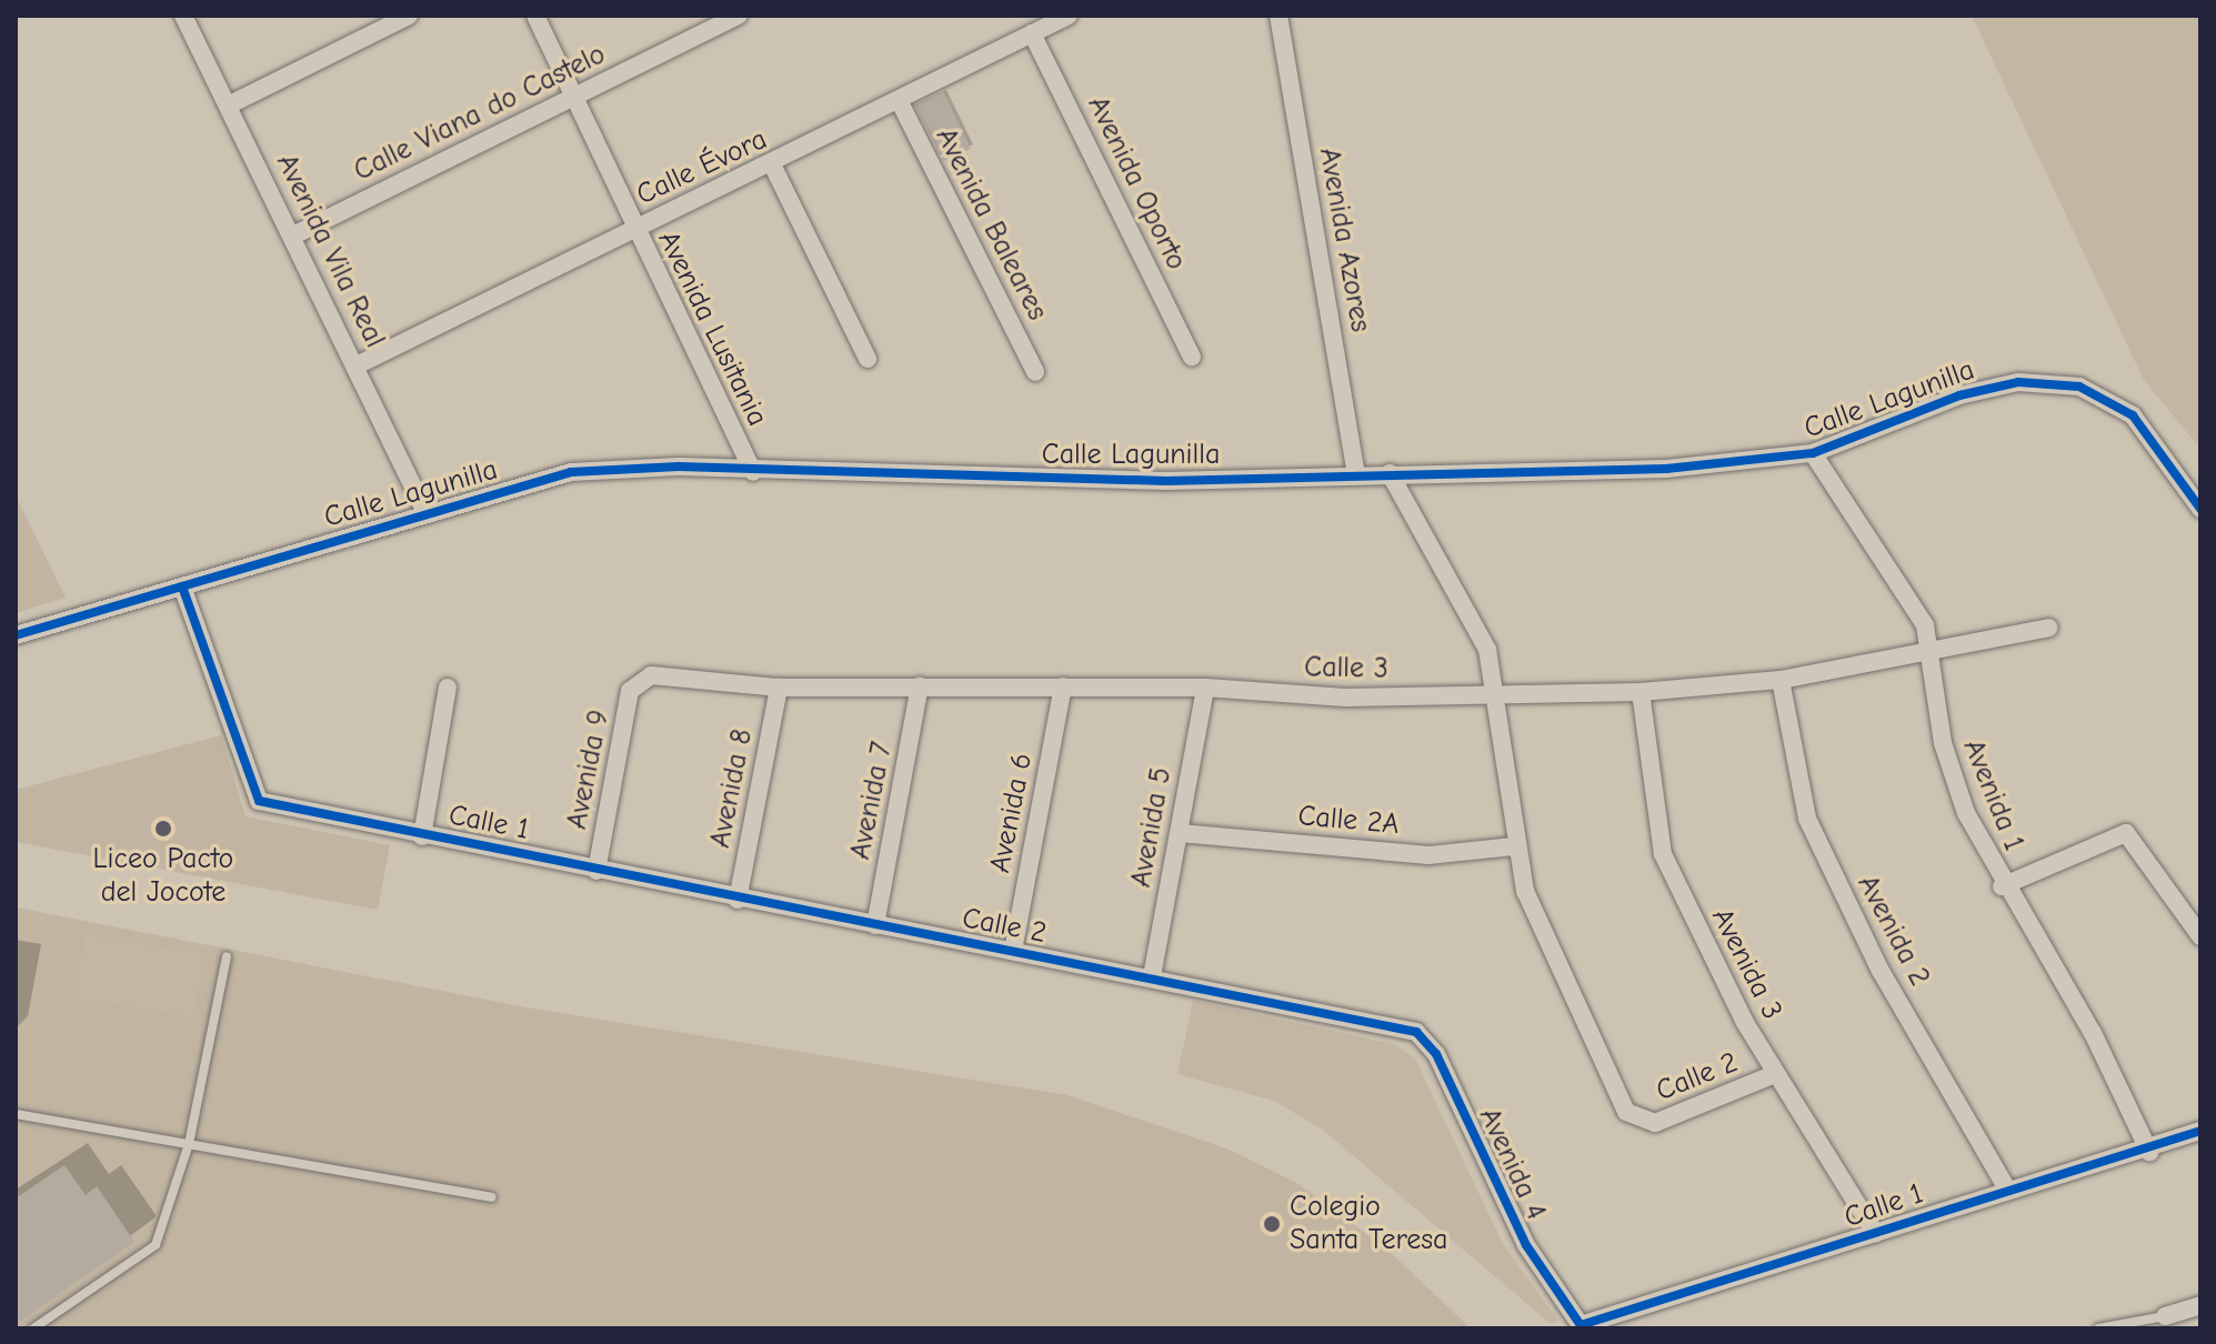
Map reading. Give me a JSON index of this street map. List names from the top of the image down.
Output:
{
  "streets": {
    "street": [
      "Calle Viana do Castelo",
      "Calle Évora",
      "Avenida Oporto",
      "Avenida Baleares",
      "Avenida Azores",
      "Avenida Vila Real",
      "Avenida Lusitania",
      "Calle Lagunilla",
      "Calle 3",
      "Avenida 9",
      "Avenida 8",
      "Avenida 1",
      "Avenida 7",
      "Avenida 6",
      "Calle 2A",
      "Calle 1",
      "Avenida 5",
      "Calle 2",
      "Avenida 2",
      "Avenida 3",
      "Avenida 4"
    ]
  },
  "crossings": [
    ["Calle Viana do Castelo", "Avenida Vila Real"],
    ["Calle Viana do Castelo", "Avenida Lusitania"],
    ["Calle Évora", "Avenida Oporto"],
    ["Calle Évora", "Avenida Baleares"],
    ["Calle Évora", "Avenida Vila Real"],
    ["Calle Évora", "Avenida Lusitania"],
    ["Avenida Azores", "Calle Lagunilla"],
    ["Avenida Vila Real", "Calle Lagunilla"],
    ["Avenida Lusitania", "Calle Lagunilla"],
    ["Calle Lagunilla", "Avenida 1"],
    ["Calle Lagunilla", "Calle 1"],
    ["Calle 3", "Avenida 9"],
    ["Calle 3", "Avenida 8"],
    ["Calle 3", "Avenida 1"],
    ["Calle 3", "Avenida 7"],
    ["Calle 3", "Avenida 6"],
    ["Calle 3", "Avenida 5"],
    ["Calle 3", "Avenida 2"],
    ["Calle 3", "Avenida 3"],
    ["Avenida 9", "Calle 1"],
    ["Avenida 9", "Calle 2"],
    ["Avenida 8", "Calle 2"],
    ["Avenida 1", "Calle 1"],
    ["Avenida 7", "Calle 2"],
    ["Avenida 6", "Calle 2"],
    ["Calle 2A", "Avenida 5"],
    ["Calle 2A", "Calle 2"],
    ["Calle 1", "Calle 2"],
    ["Calle 1", "Avenida 2"],
    ["Calle 1", "Avenida 3"],
    ["Calle 1", "Avenida 4"],
    ["Avenida 5", "Calle 2"],
    ["Calle 2", "Avenida 3"],
    ["Calle 2", "Avenida 4"]
  ],
  "places": ["Liceo Pacto del Jocote", "Colegio Santa Teresa"]
}
